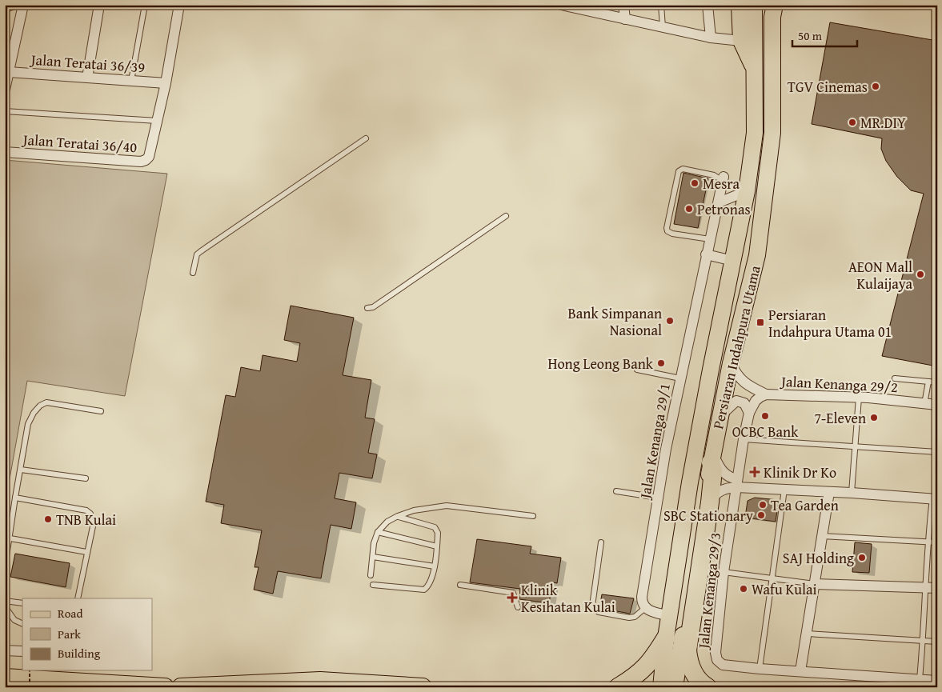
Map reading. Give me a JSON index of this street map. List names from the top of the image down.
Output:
{
  "streets": {
    "main road": ["Persiaran Indahpura Utama"],
    "street": [
      "Jalan Teratai 36/39",
      "Jalan Teratai 36/40",
      "Jalan Kenanga 29/2",
      "Jalan Kenanga 29/1",
      "Jalan Kenanga 29/3"
    ]
  },
  "crossings": [
    ["Jalan Teratai 36/39", "Jalan Teratai 36/40"],
    ["Jalan Kenanga 29/2", "Jalan Kenanga 29/3"]
  ],
  "places": {
    "other": [
      "TGV Cinemas",
      "MR.DIY",
      "Mesra",
      "Petronas",
      "AEON Mall Kulaijaya",
      "Bank Simpanan Nasional",
      "Hong Leong Bank",
      "OCBC Bank",
      "7-Eleven",
      "Tea Garden",
      "SBC Stationary",
      "TNB Kulai",
      "SAJ Holding",
      "Wafu Kulai"
    ],
    "transit": ["Persiaran Indahpura Utama 01"],
    "health": ["Klinik Dr Ko", "Klinik Kesihatan Kulai"]
  },
  "legend": ["Road", "Park", "Building"],
  "scale_bar": "50 m"
}
